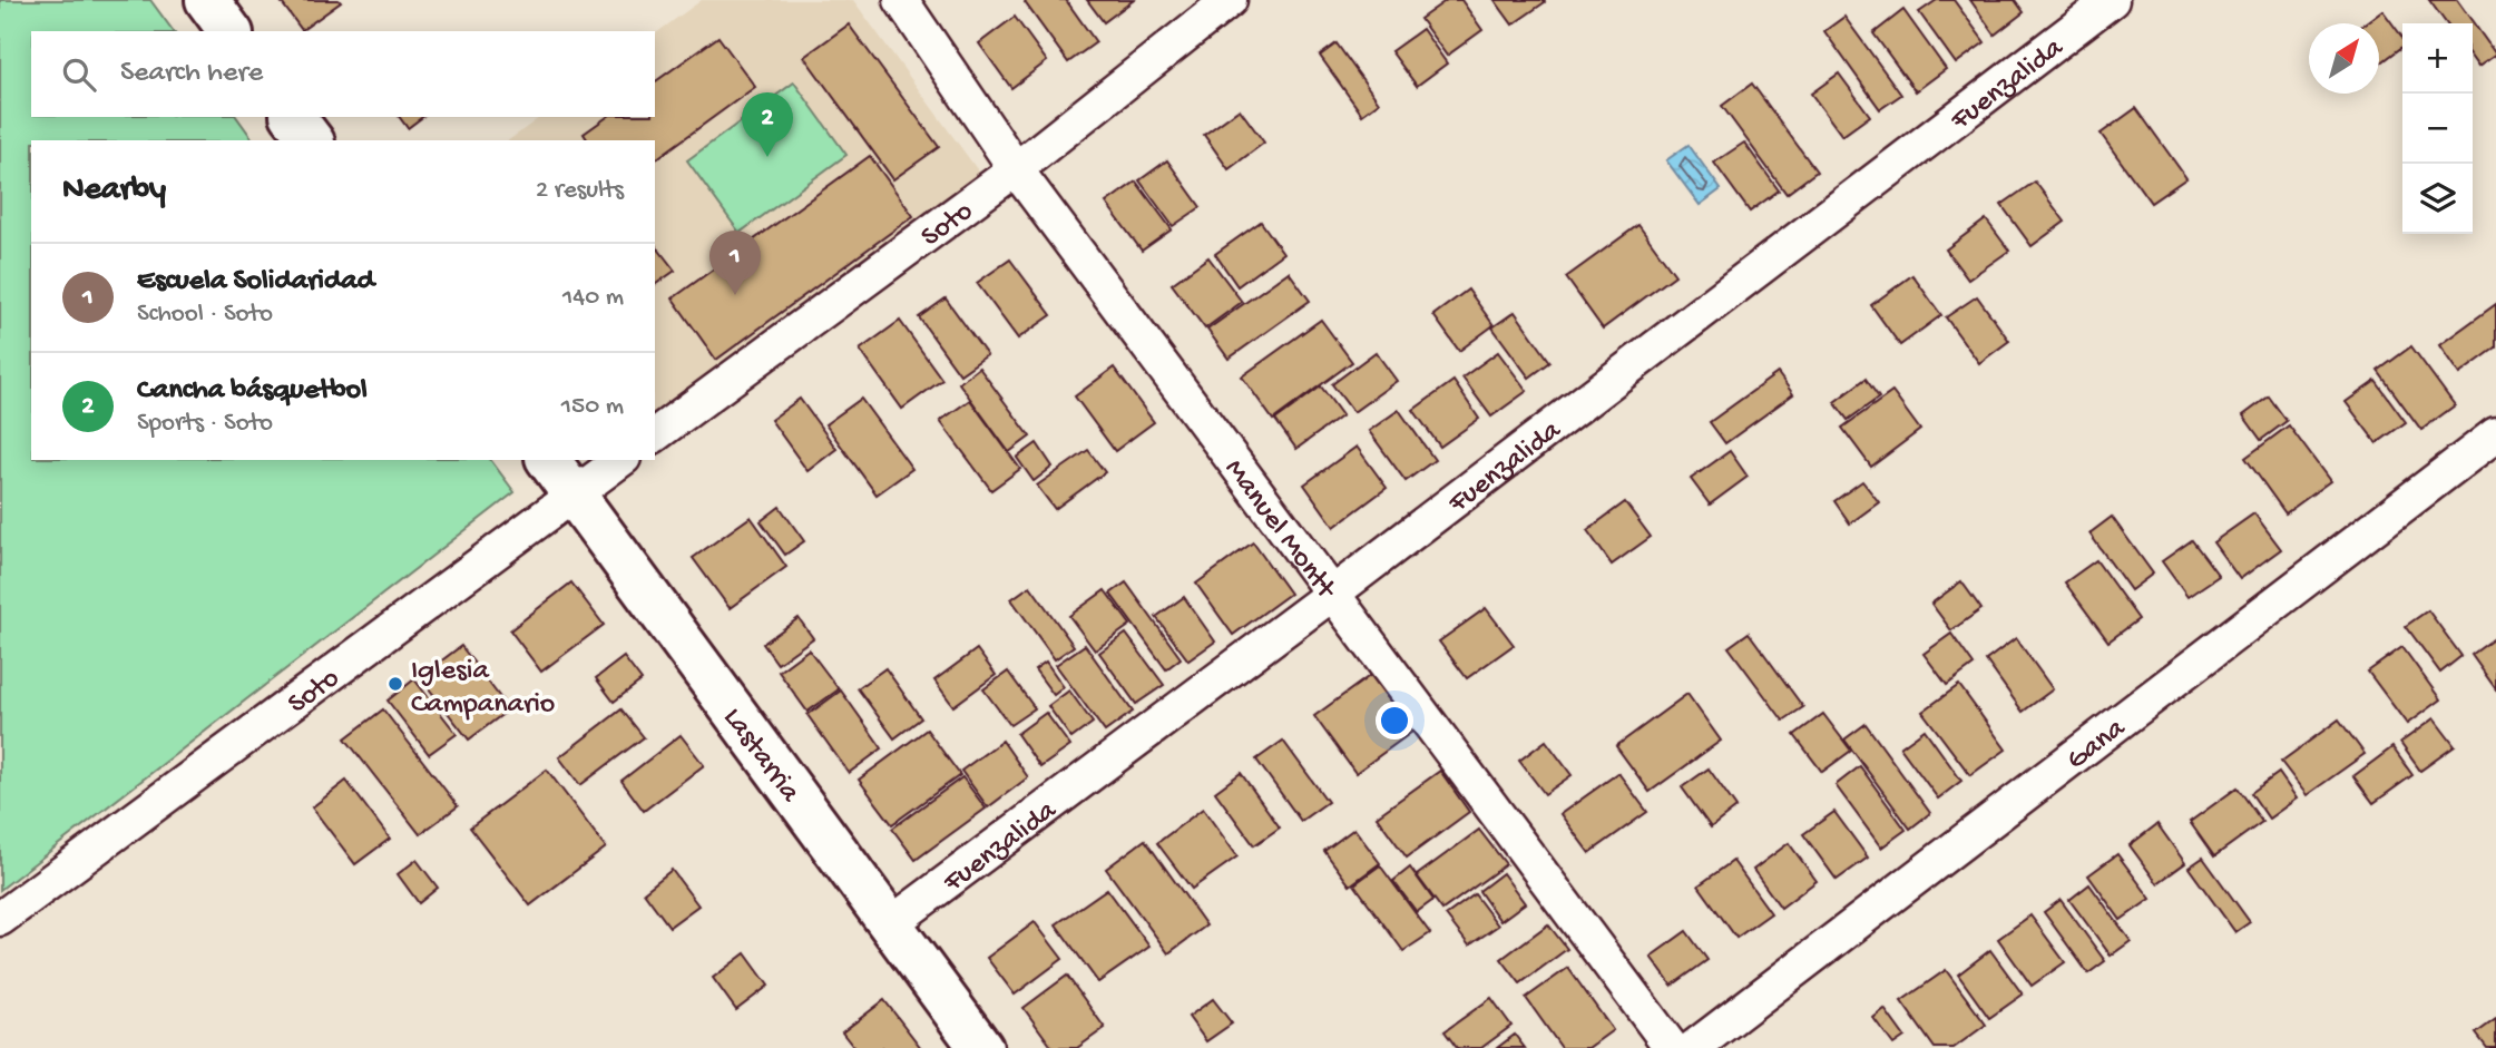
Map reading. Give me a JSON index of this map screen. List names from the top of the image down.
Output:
{
  "streets": {
    "main road": ["Lastarria"],
    "street": [
      "Fuenzalida",
      "Soto",
      "Manuel Montt",
      "Gana"
    ]
  },
  "crossings": [
    ["Fuenzalida", "Manuel Montt"],
    ["Fuenzalida", "Lastarria"],
    ["Soto", "Manuel Montt"],
    ["Soto", "Lastarria"]
  ],
  "places": ["Iglesia Campanario"],
  "north": "top right",
  "page": {
    "map_buttons": ["+", "−"],
    "search": "Search here",
    "pins": ["2", "1"],
    "heading": ["Nearby", "2 results"],
    "list": [
      {
        "mark": "1",
        "name": "Escuela Solidaridad",
        "note": "School · Soto",
        "value": "140 m"
      },
      {
        "mark": "2",
        "name": "Cancha básquetbol",
        "note": "Sports · Soto",
        "value": "150 m"
      }
    ]
  }
}
